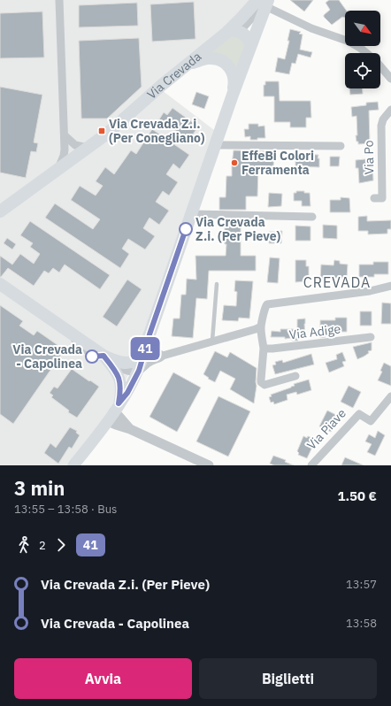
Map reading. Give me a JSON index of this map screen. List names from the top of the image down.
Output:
{
  "streets": {
    "main road": ["Via Crevada"],
    "street": ["Via Po", "Via Adige", "Via Piave"]
  },
  "districts": ["CREVADA"],
  "places": {
    "transit": ["Via Crevada Z.i. (Per Conegliano)"],
    "other": ["EffeBi Colori Ferramenta", "Via Crevada Z.i. (Per Pieve)", "Via Crevada - Capolinea"]
  },
  "lines": ["bus line 41"],
  "north": "bottom right",
  "page": {
    "on_map": "41",
    "heading": ["3 min", "13:55 – 13:58 · Bus", "1.50 €"],
    "legs": ["2", "41"],
    "list": [
      {
        "name": "Via Crevada Z.i. (Per Pieve)",
        "value": "13:57"
      },
      {
        "name": "Via Crevada - Capolinea",
        "value": "13:58"
      }
    ],
    "buttons": ["Avvia", "Biglietti"]
  }
}
